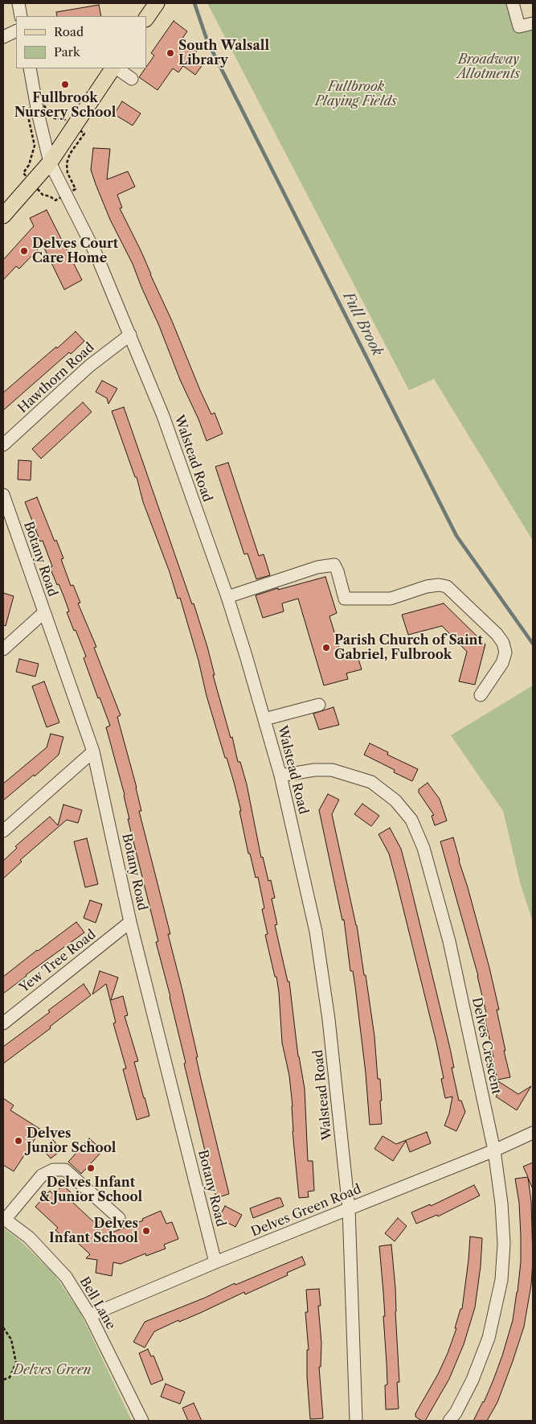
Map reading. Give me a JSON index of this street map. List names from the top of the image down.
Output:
{
  "streets": {
    "street": [
      "Hawthorn Road",
      "Walstead Road",
      "Botany Road",
      "Yew Tree Road",
      "Delves Crescent",
      "Delves Green Road",
      "Bell Lane"
    ]
  },
  "crossings": [
    ["Hawthorn Road", "Walstead Road"],
    ["Walstead Road", "Delves Crescent"],
    ["Walstead Road", "Delves Green Road"],
    ["Botany Road", "Yew Tree Road"],
    ["Botany Road", "Delves Green Road"],
    ["Delves Crescent", "Delves Green Road"],
    ["Delves Green Road", "Bell Lane"]
  ],
  "water": ["Full Brook"],
  "parks": ["Broadway Allotments", "Fullbrook Playing Fields", "Delves Green"],
  "places": [
    "South Walsall Library",
    "Fullbrook Nursery School",
    "Delves Court Care Home",
    "Parish Church of Saint Gabriel, Fulbrook",
    "Delves Junior School",
    "Delves Infant & Junior School",
    "Delves Infant School"
  ],
  "legend": ["Road", "Park"]
}
